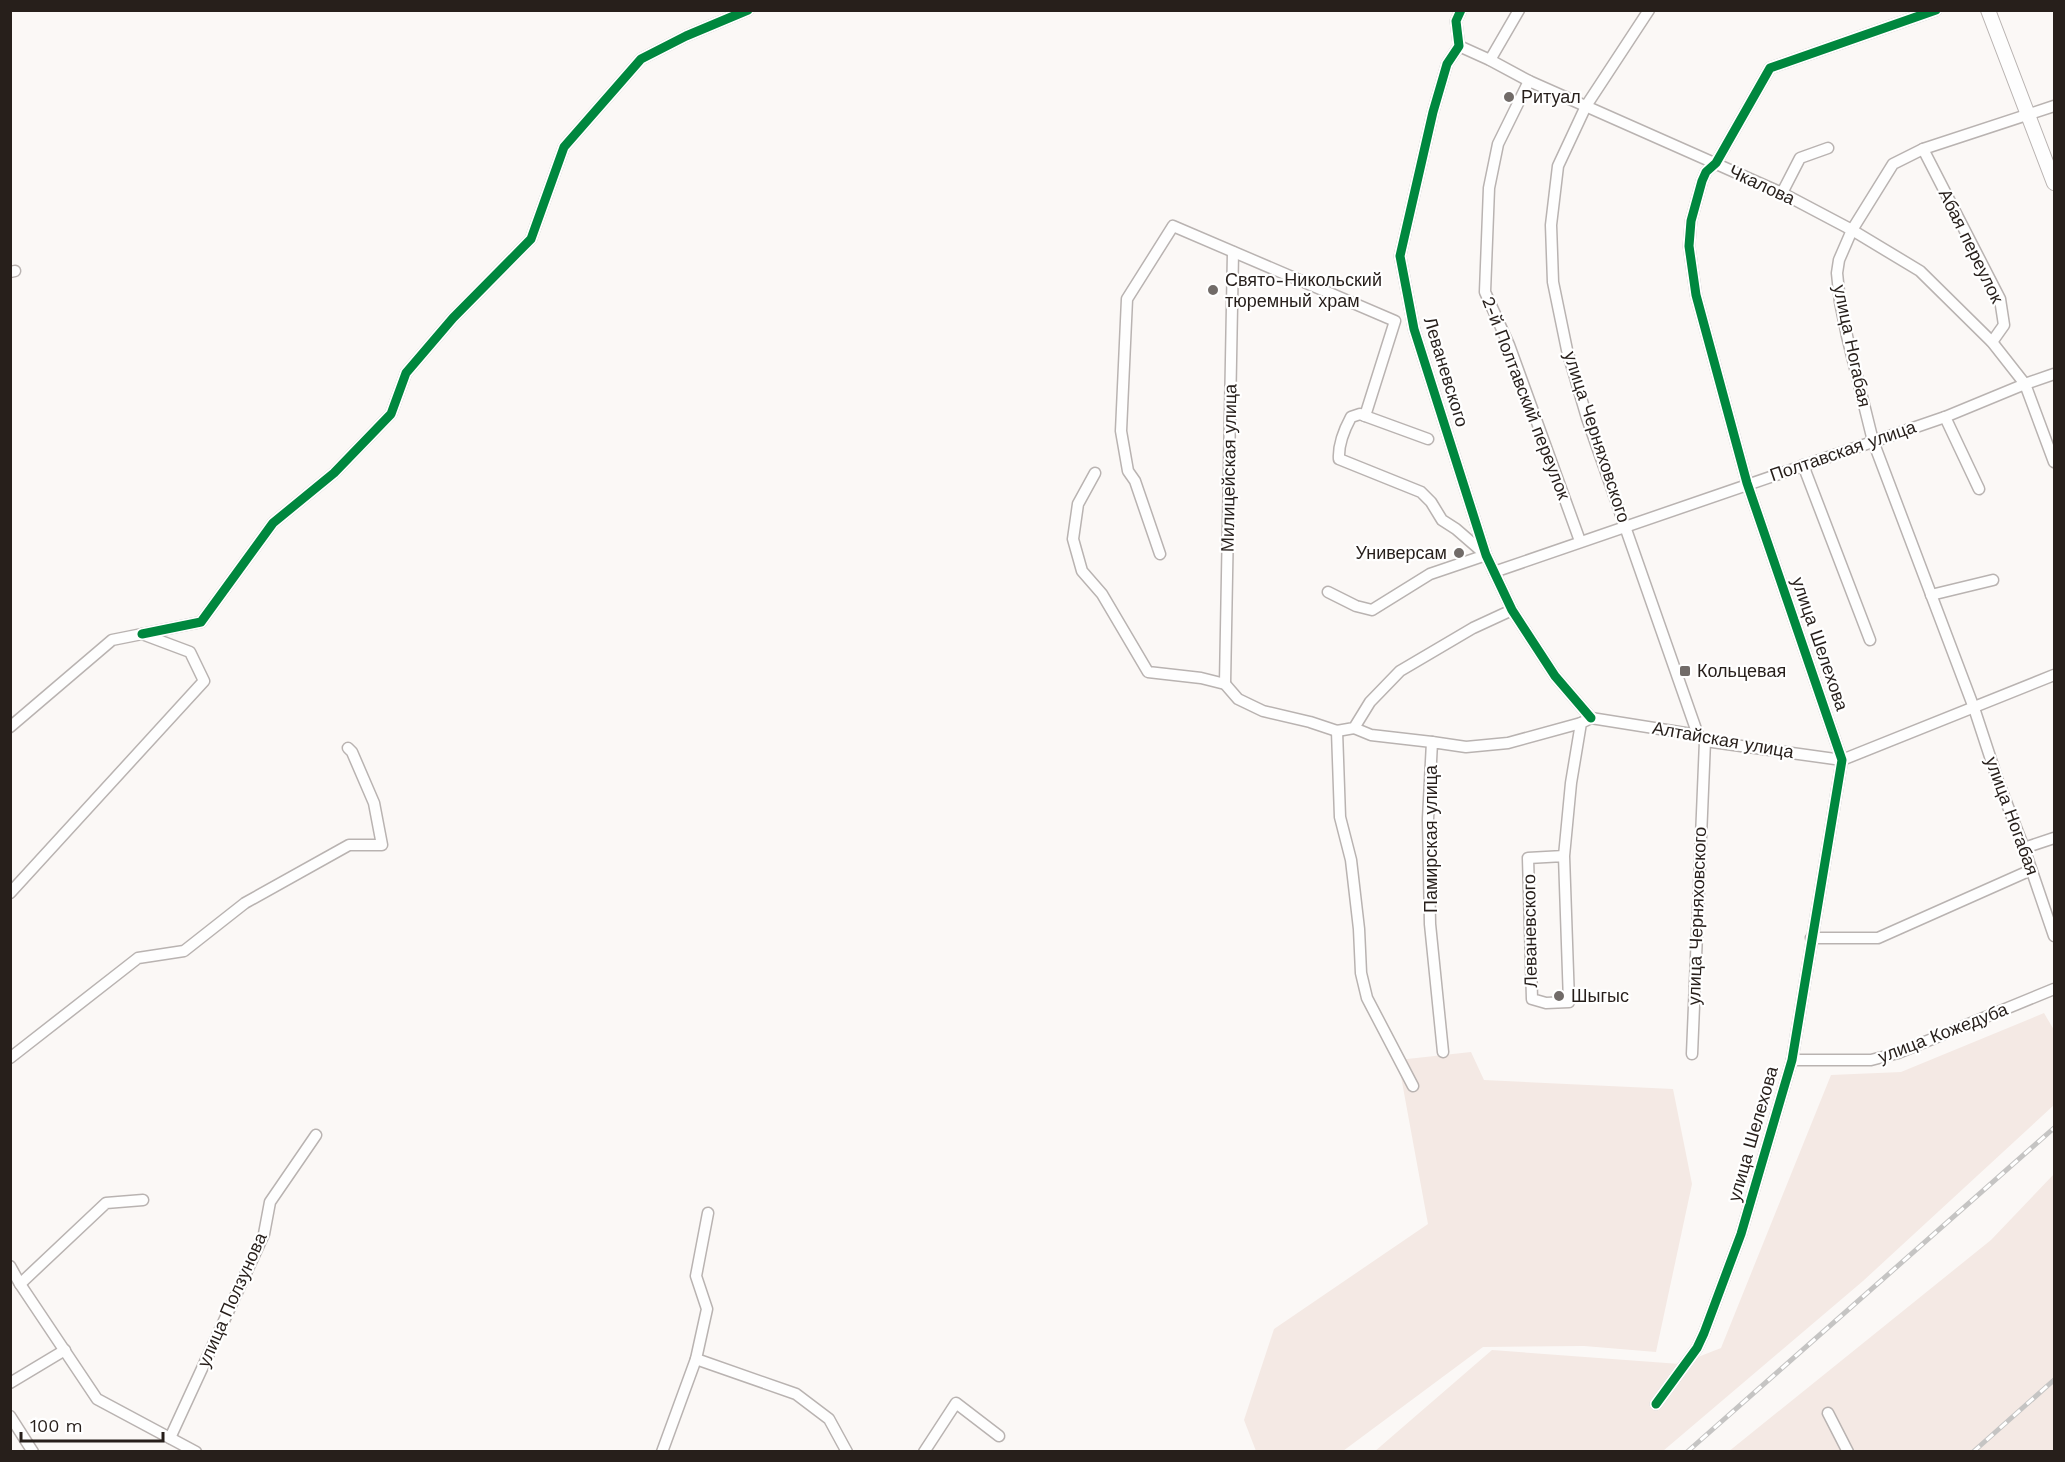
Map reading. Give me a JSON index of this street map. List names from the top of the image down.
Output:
{
  "streets": {
    "street": [
      "Чкалова",
      "Абая переулок",
      "улица Ногабая",
      "Леваневского",
      "2-й Полтавский переулок",
      "улица Черняховского",
      "Полтавская улица",
      "Милицейская улица",
      "улица Шелехова",
      "Алтайская улица",
      "Памирская улица",
      "улица Кожедуба",
      "улица Ползунова"
    ]
  },
  "crossings": [
    ["Чкалова", "Абая переулок"],
    ["Чкалова", "улица Ногабая"],
    ["Чкалова", "Леваневского"],
    ["Чкалова", "2-й Полтавский переулок"],
    ["Чкалова", "улица Черняховского"],
    ["Чкалова", "Полтавская улица"],
    ["Чкалова", "улица Шелехова"],
    ["Абая переулок", "улица Ногабая"],
    ["улица Ногабая", "Полтавская улица"],
    ["улица Ногабая", "Алтайская улица"],
    ["Леваневского", "Полтавская улица"],
    ["Леваневского", "Милицейская улица"],
    ["Леваневского", "Алтайская улица"],
    ["Леваневского", "Памирская улица"],
    ["2-й Полтавский переулок", "Полтавская улица"],
    ["улица Черняховского", "Полтавская улица"],
    ["улица Черняховского", "Алтайская улица"],
    ["Полтавская улица", "улица Шелехова"],
    ["улица Шелехова", "Алтайская улица"],
    ["улица Шелехова", "улица Кожедуба"],
    ["Алтайская улица", "Памирская улица"]
  ],
  "places": {
    "other": [
      "Ритуал",
      "Свято-Никольский тюремный храм",
      "Универсам",
      "Шыгыс"
    ],
    "transit": ["Кольцевая"]
  },
  "scale_bar": "100 m"
}
